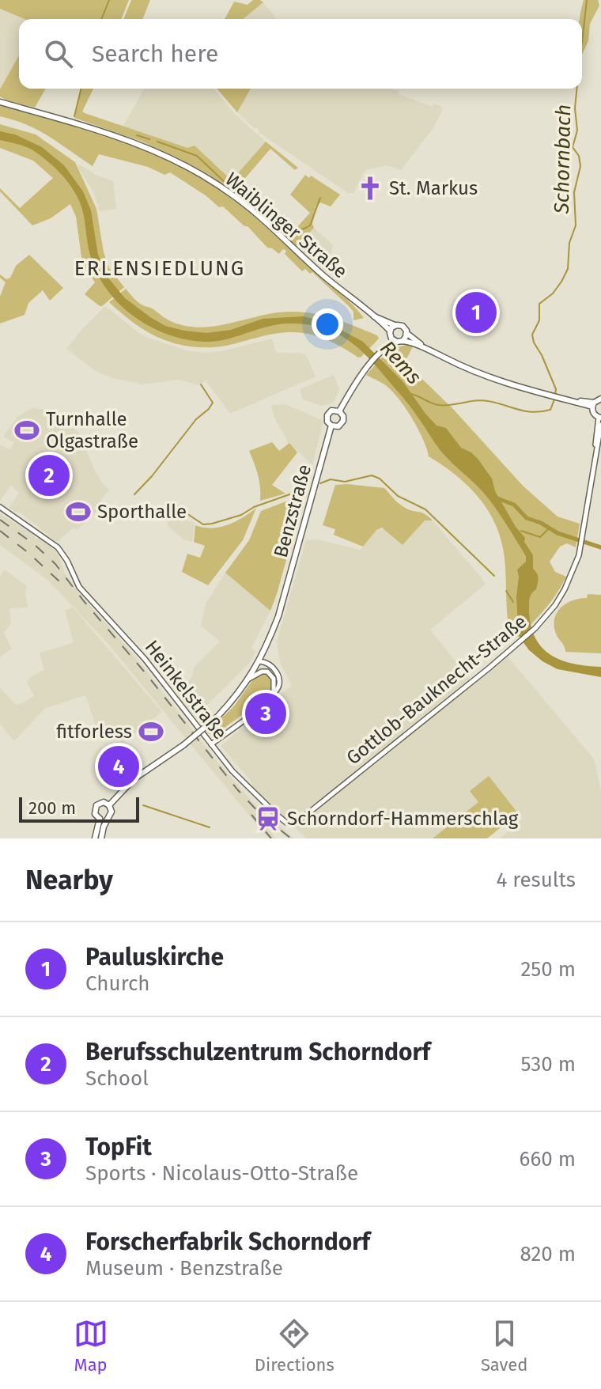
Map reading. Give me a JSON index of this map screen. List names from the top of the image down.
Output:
{
  "streets": {
    "main road": ["Waiblinger Straße", "Benzstraße"],
    "street": ["Heinkelstraße", "Gottlob-Bauknecht-Straße"]
  },
  "crossings": [
    ["Waiblinger Straße", "Benzstraße"],
    ["Heinkelstraße", "Gottlob-Bauknecht-Straße"]
  ],
  "districts": ["ERLENSIEDLUNG"],
  "water": ["Schornbach", "Rems"],
  "places": {
    "church": ["St. Markus"],
    "sports": ["Turnhalle Olgastraße", "Sporthalle", "fitforless"],
    "station": ["Schorndorf-Hammerschlag"]
  },
  "scale_bar": "200 m",
  "page": {
    "search": "Search here",
    "pins": [
      "1",
      "2",
      "3",
      "4"
    ],
    "scale": "200 m",
    "heading": ["Nearby", "4 results"],
    "list": [
      {
        "mark": "1",
        "name": "Pauluskirche",
        "note": "Church",
        "value": "250 m"
      },
      {
        "mark": "2",
        "name": "Berufsschulzentrum Schorndorf",
        "note": "School",
        "value": "530 m"
      },
      {
        "mark": "3",
        "name": "TopFit",
        "note": "Sports · Nicolaus-Otto-Straße",
        "value": "660 m"
      },
      {
        "mark": "4",
        "name": "Forscherfabrik Schorndorf",
        "note": "Museum · Benzstraße",
        "value": "820 m"
      }
    ],
    "nav": ["Map", "Directions", "Saved"]
  }
}
